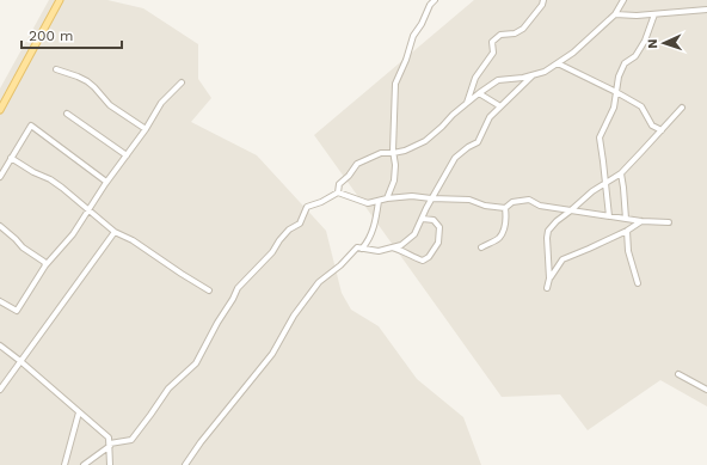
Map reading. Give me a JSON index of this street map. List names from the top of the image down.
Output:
{
  "scale_bar": "200 m",
  "north": "left"
}
